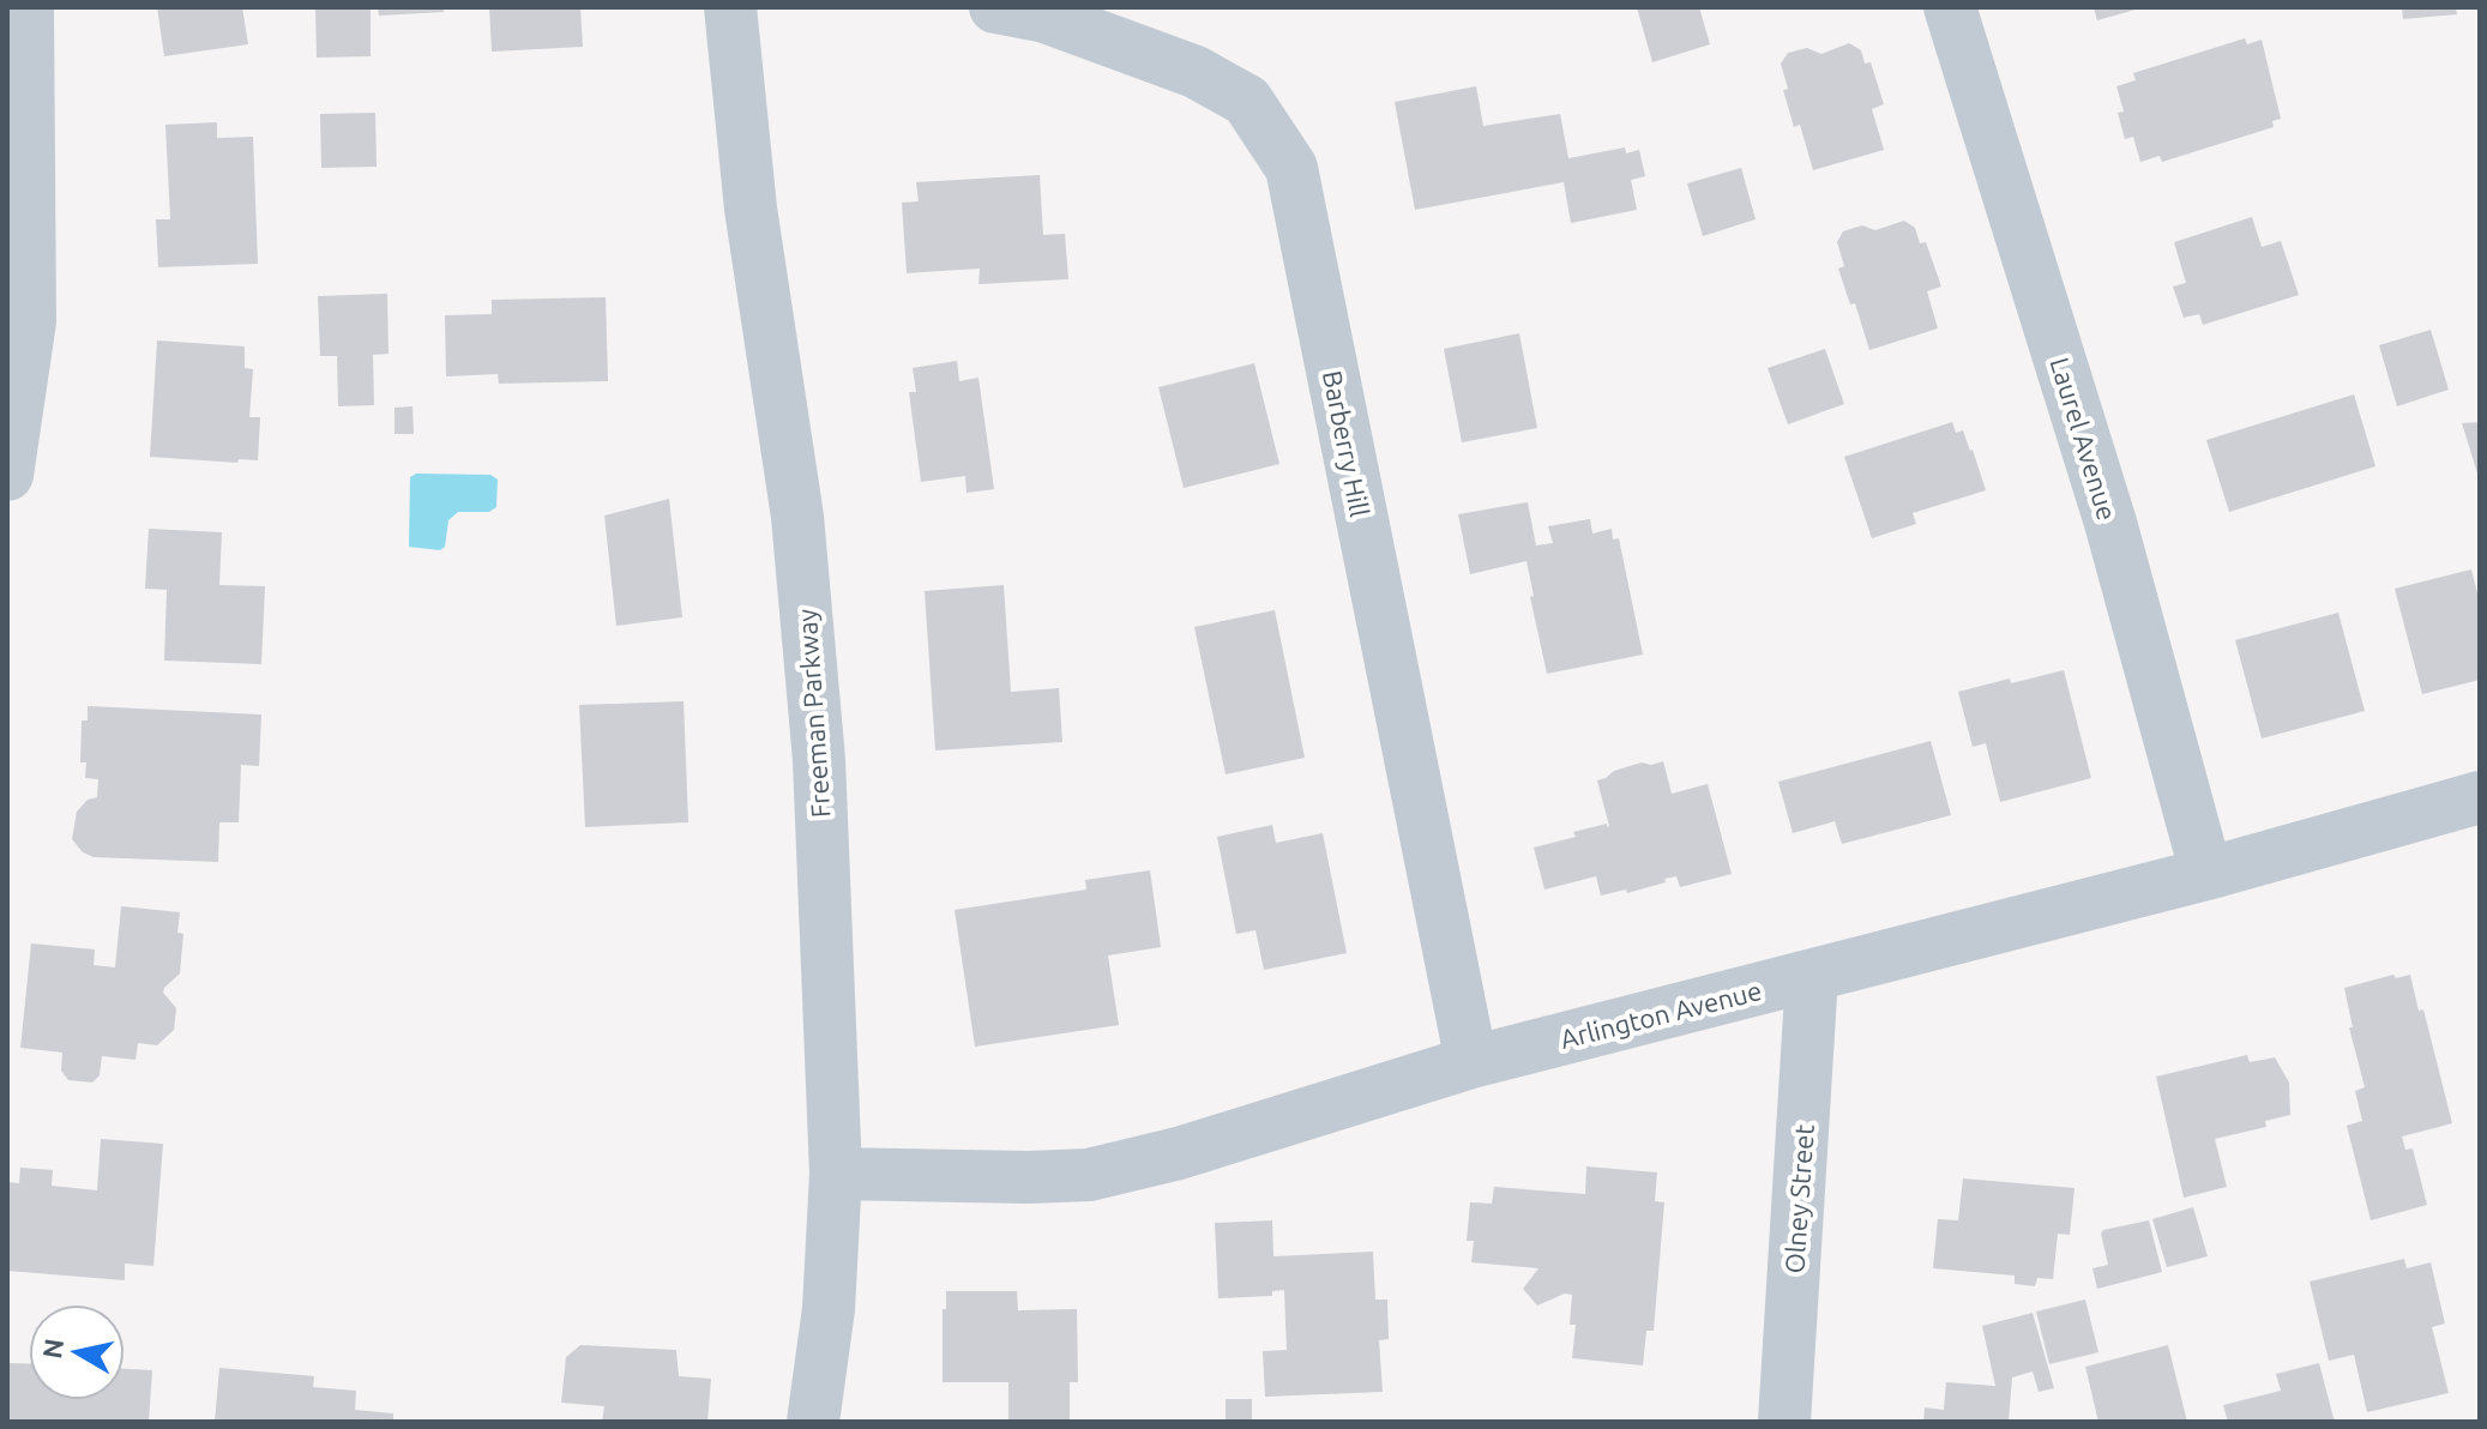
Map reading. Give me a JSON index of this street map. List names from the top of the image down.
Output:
{
  "streets": {
    "street": [
      "Laurel Avenue",
      "Barberry Hill",
      "Freeman Parkway",
      "Arlington Avenue",
      "Olney Street"
    ]
  },
  "crossings": [
    ["Laurel Avenue", "Arlington Avenue"],
    ["Barberry Hill", "Arlington Avenue"],
    ["Freeman Parkway", "Arlington Avenue"],
    ["Arlington Avenue", "Olney Street"]
  ],
  "north": "left"
}
